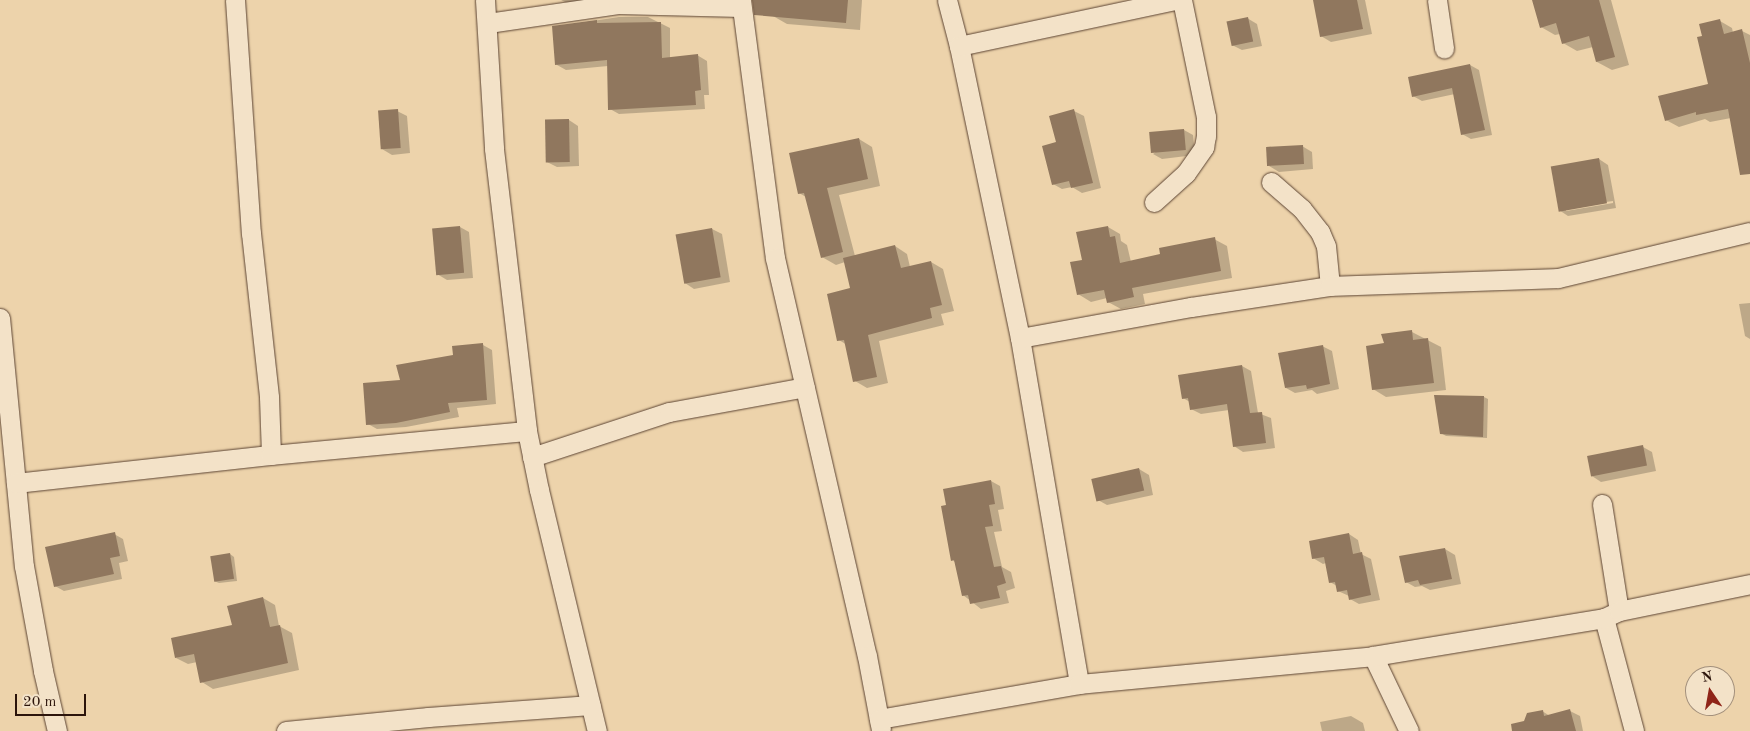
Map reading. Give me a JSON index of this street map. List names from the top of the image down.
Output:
{
  "scale_bar": "20 m",
  "north": "top"
}
